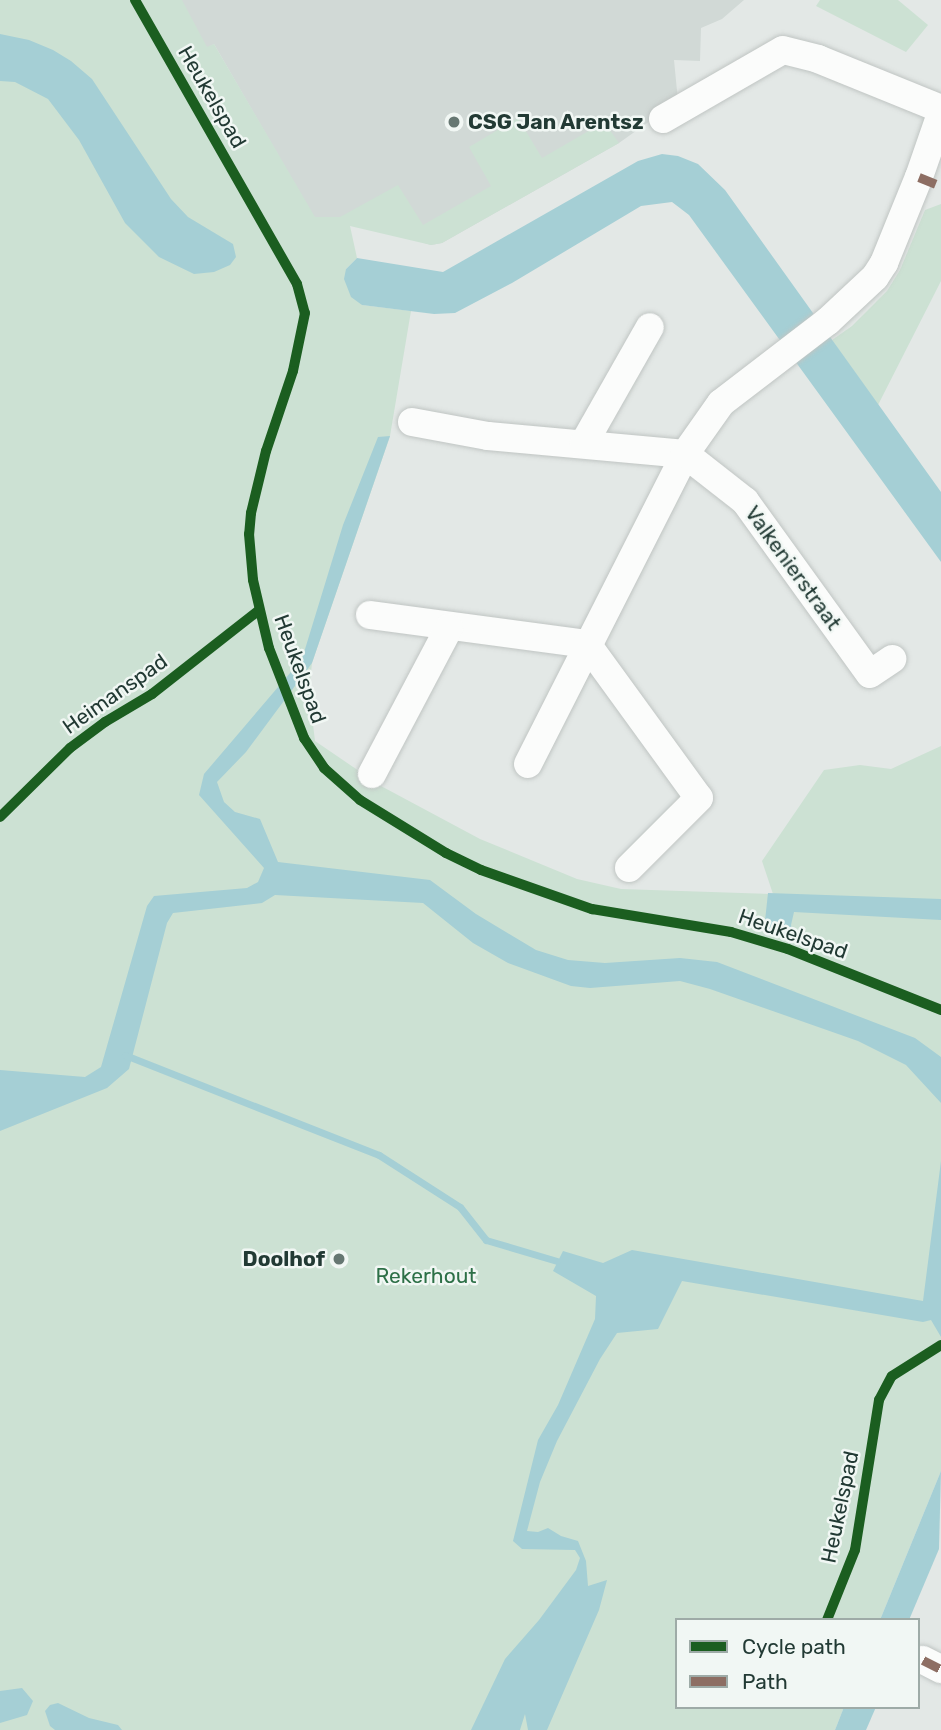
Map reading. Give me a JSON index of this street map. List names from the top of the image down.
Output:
{
  "streets": {
    "street": ["Valkenierstraat"],
    "cycle path": ["Heukelspad", "Heimanspad"]
  },
  "parks": ["Rekerhout"],
  "places": ["CSG Jan Arentsz", "Doolhof"],
  "legend": ["Cycle path", "Path"]
}
